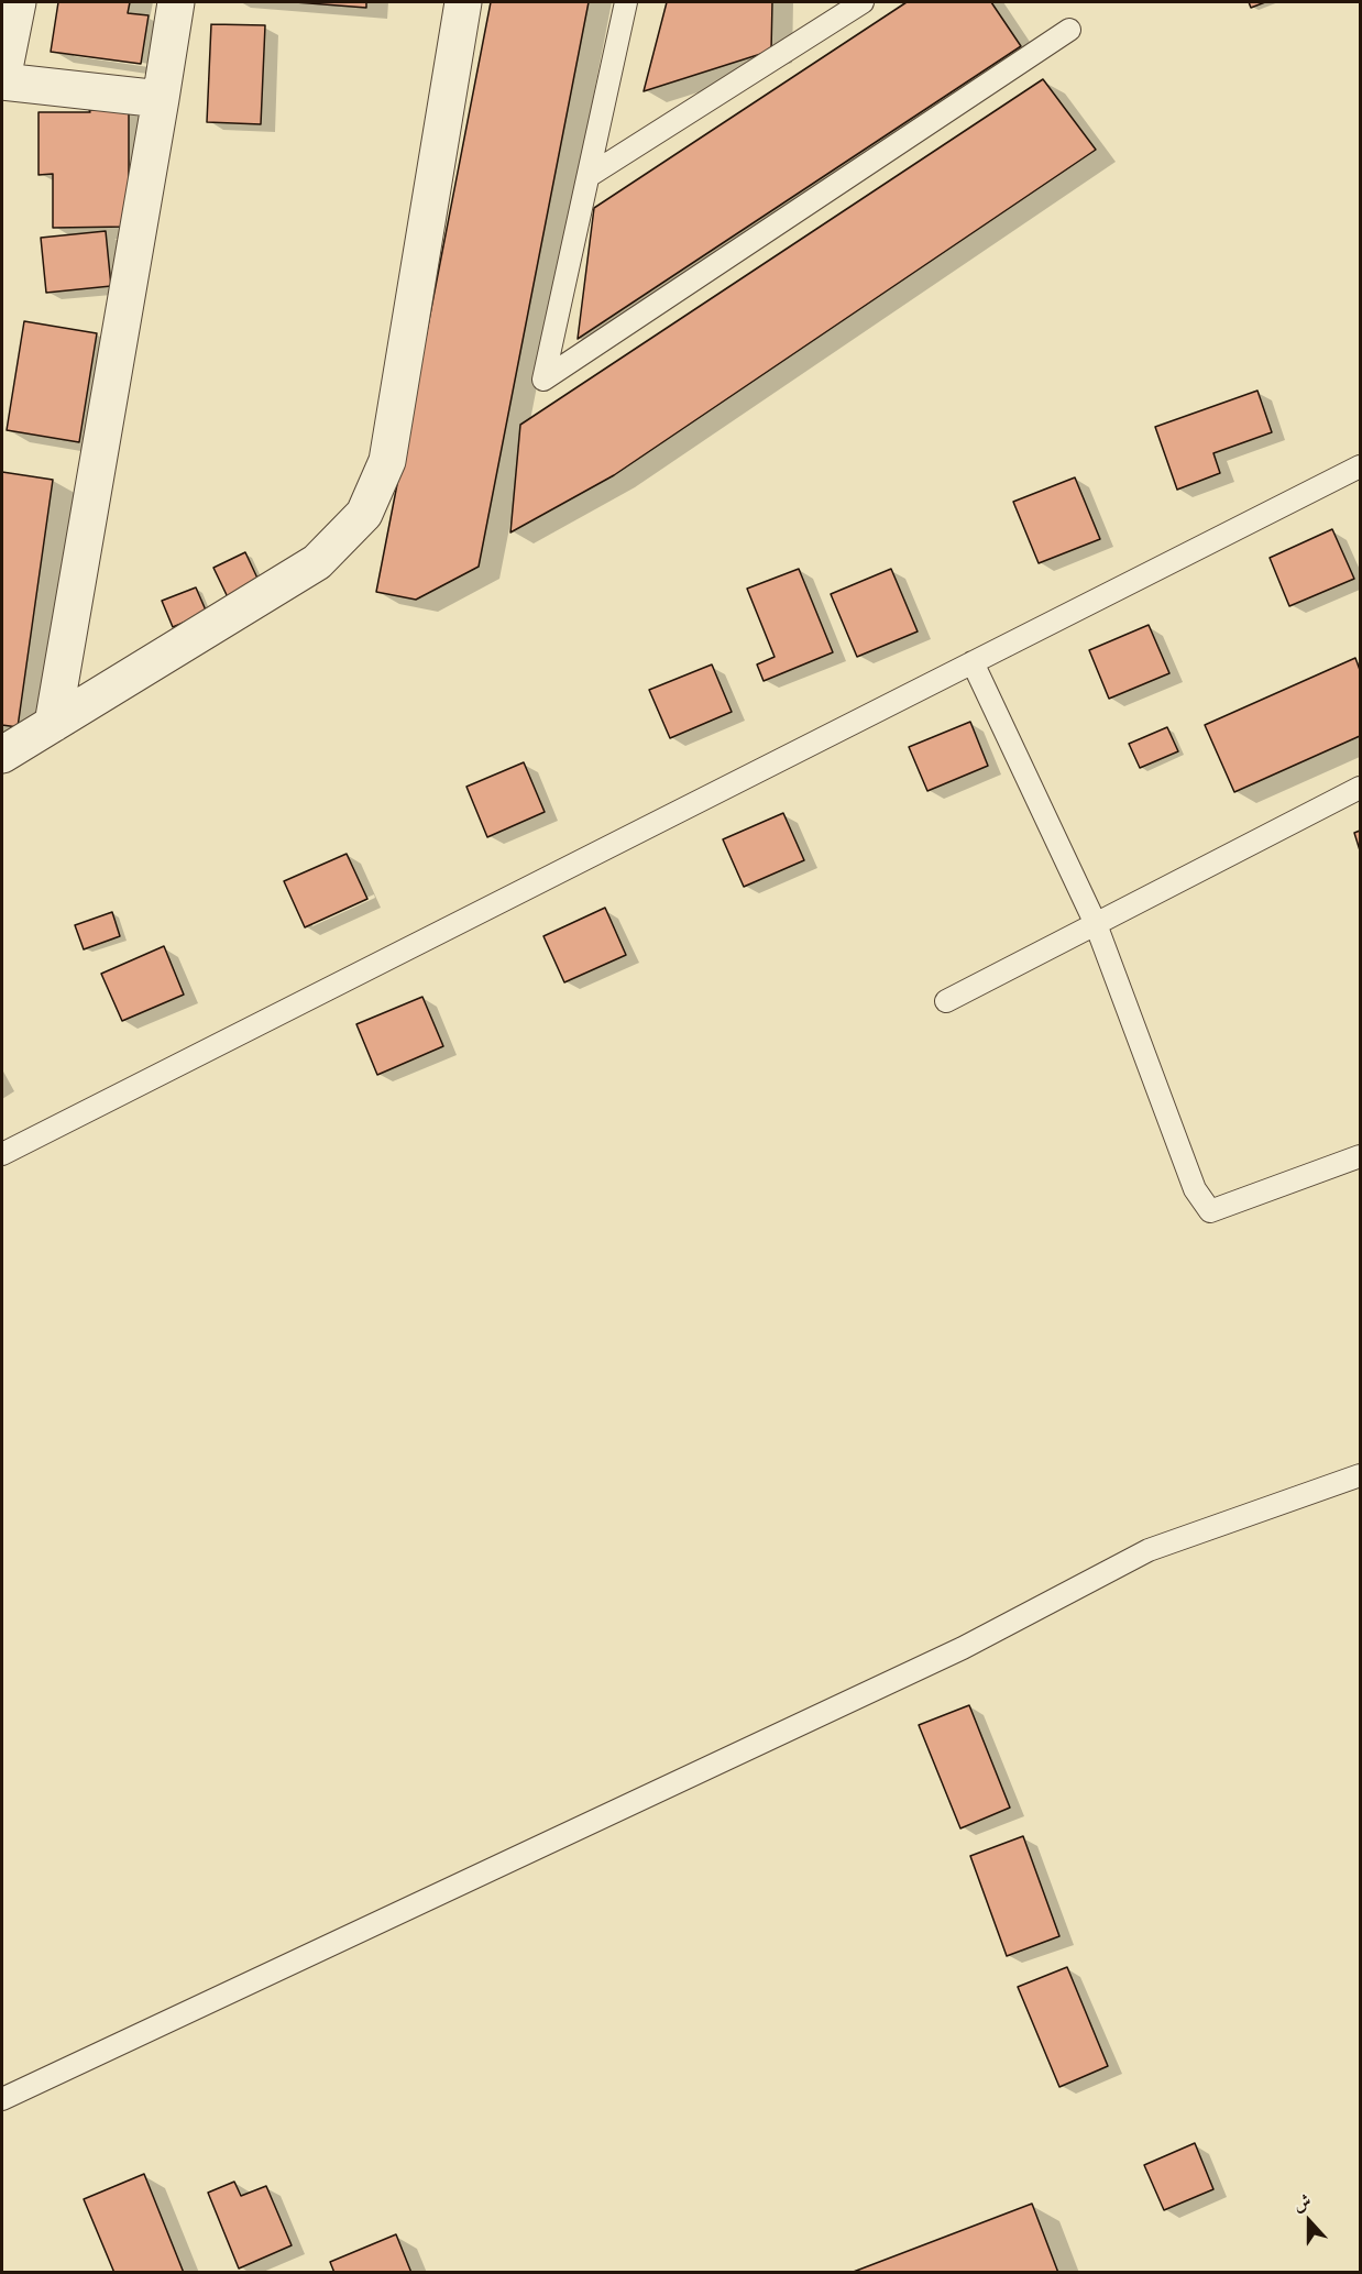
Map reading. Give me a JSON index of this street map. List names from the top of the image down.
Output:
{
  "north": "top"
}
